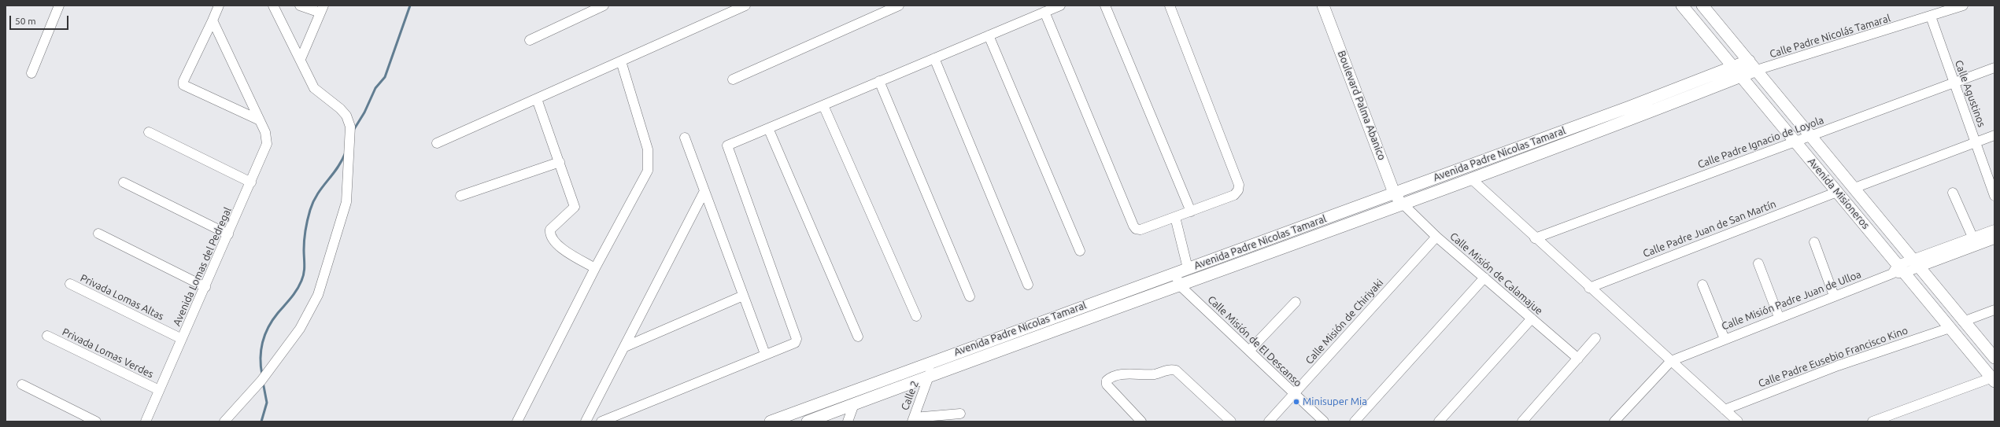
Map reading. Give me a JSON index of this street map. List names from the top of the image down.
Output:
{
  "streets": {
    "street": [
      "Calle Padre Nicolás Tamaral",
      "Calle Agustinos",
      "Boulevard Palma Abanico",
      "Calle Padre Ignacio de Loyola",
      "Avenida Padre Nicolas Tamaral",
      "Avenida Misioneros",
      "Calle Padre Juan de San Martín",
      "Avenida Lomas del Pedregal",
      "Calle Misión de Calamajue",
      "Privada Lomas Altas",
      "Calle Misión Padre Juan de Ulloa",
      "Calle Misión de Chiriyaki",
      "Calle Misión de El Descanso",
      "Privada Lomas Verdes",
      "Calle Padre Eusebio Francisco Kino",
      "Calle 2"
    ]
  },
  "crossings": [
    ["Calle Padre Nicolás Tamaral", "Calle Agustinos"],
    ["Calle Padre Nicolás Tamaral", "Avenida Padre Nicolas Tamaral"],
    ["Calle Padre Nicolás Tamaral", "Avenida Misioneros"],
    ["Calle Agustinos", "Calle Padre Ignacio de Loyola"],
    ["Boulevard Palma Abanico", "Avenida Padre Nicolas Tamaral"],
    ["Boulevard Palma Abanico", "Calle Misión de Calamajue"],
    ["Calle Padre Ignacio de Loyola", "Avenida Misioneros"],
    ["Avenida Padre Nicolas Tamaral", "Avenida Misioneros"],
    ["Avenida Padre Nicolas Tamaral", "Calle Misión de Calamajue"],
    ["Avenida Padre Nicolas Tamaral", "Calle Misión de El Descanso"],
    ["Avenida Padre Nicolas Tamaral", "Calle 2"],
    ["Avenida Misioneros", "Calle Padre Juan de San Martín"],
    ["Avenida Misioneros", "Calle Misión Padre Juan de Ulloa"],
    ["Avenida Misioneros", "Calle Padre Eusebio Francisco Kino"],
    ["Avenida Lomas del Pedregal", "Privada Lomas Altas"],
    ["Avenida Lomas del Pedregal", "Privada Lomas Verdes"],
    ["Calle Misión de Calamajue", "Calle Misión de Chiriyaki"],
    ["Calle Misión de Chiriyaki", "Calle Misión de El Descanso"]
  ],
  "places": ["Minisuper Mia"],
  "scale_bar": "50 m"
}
